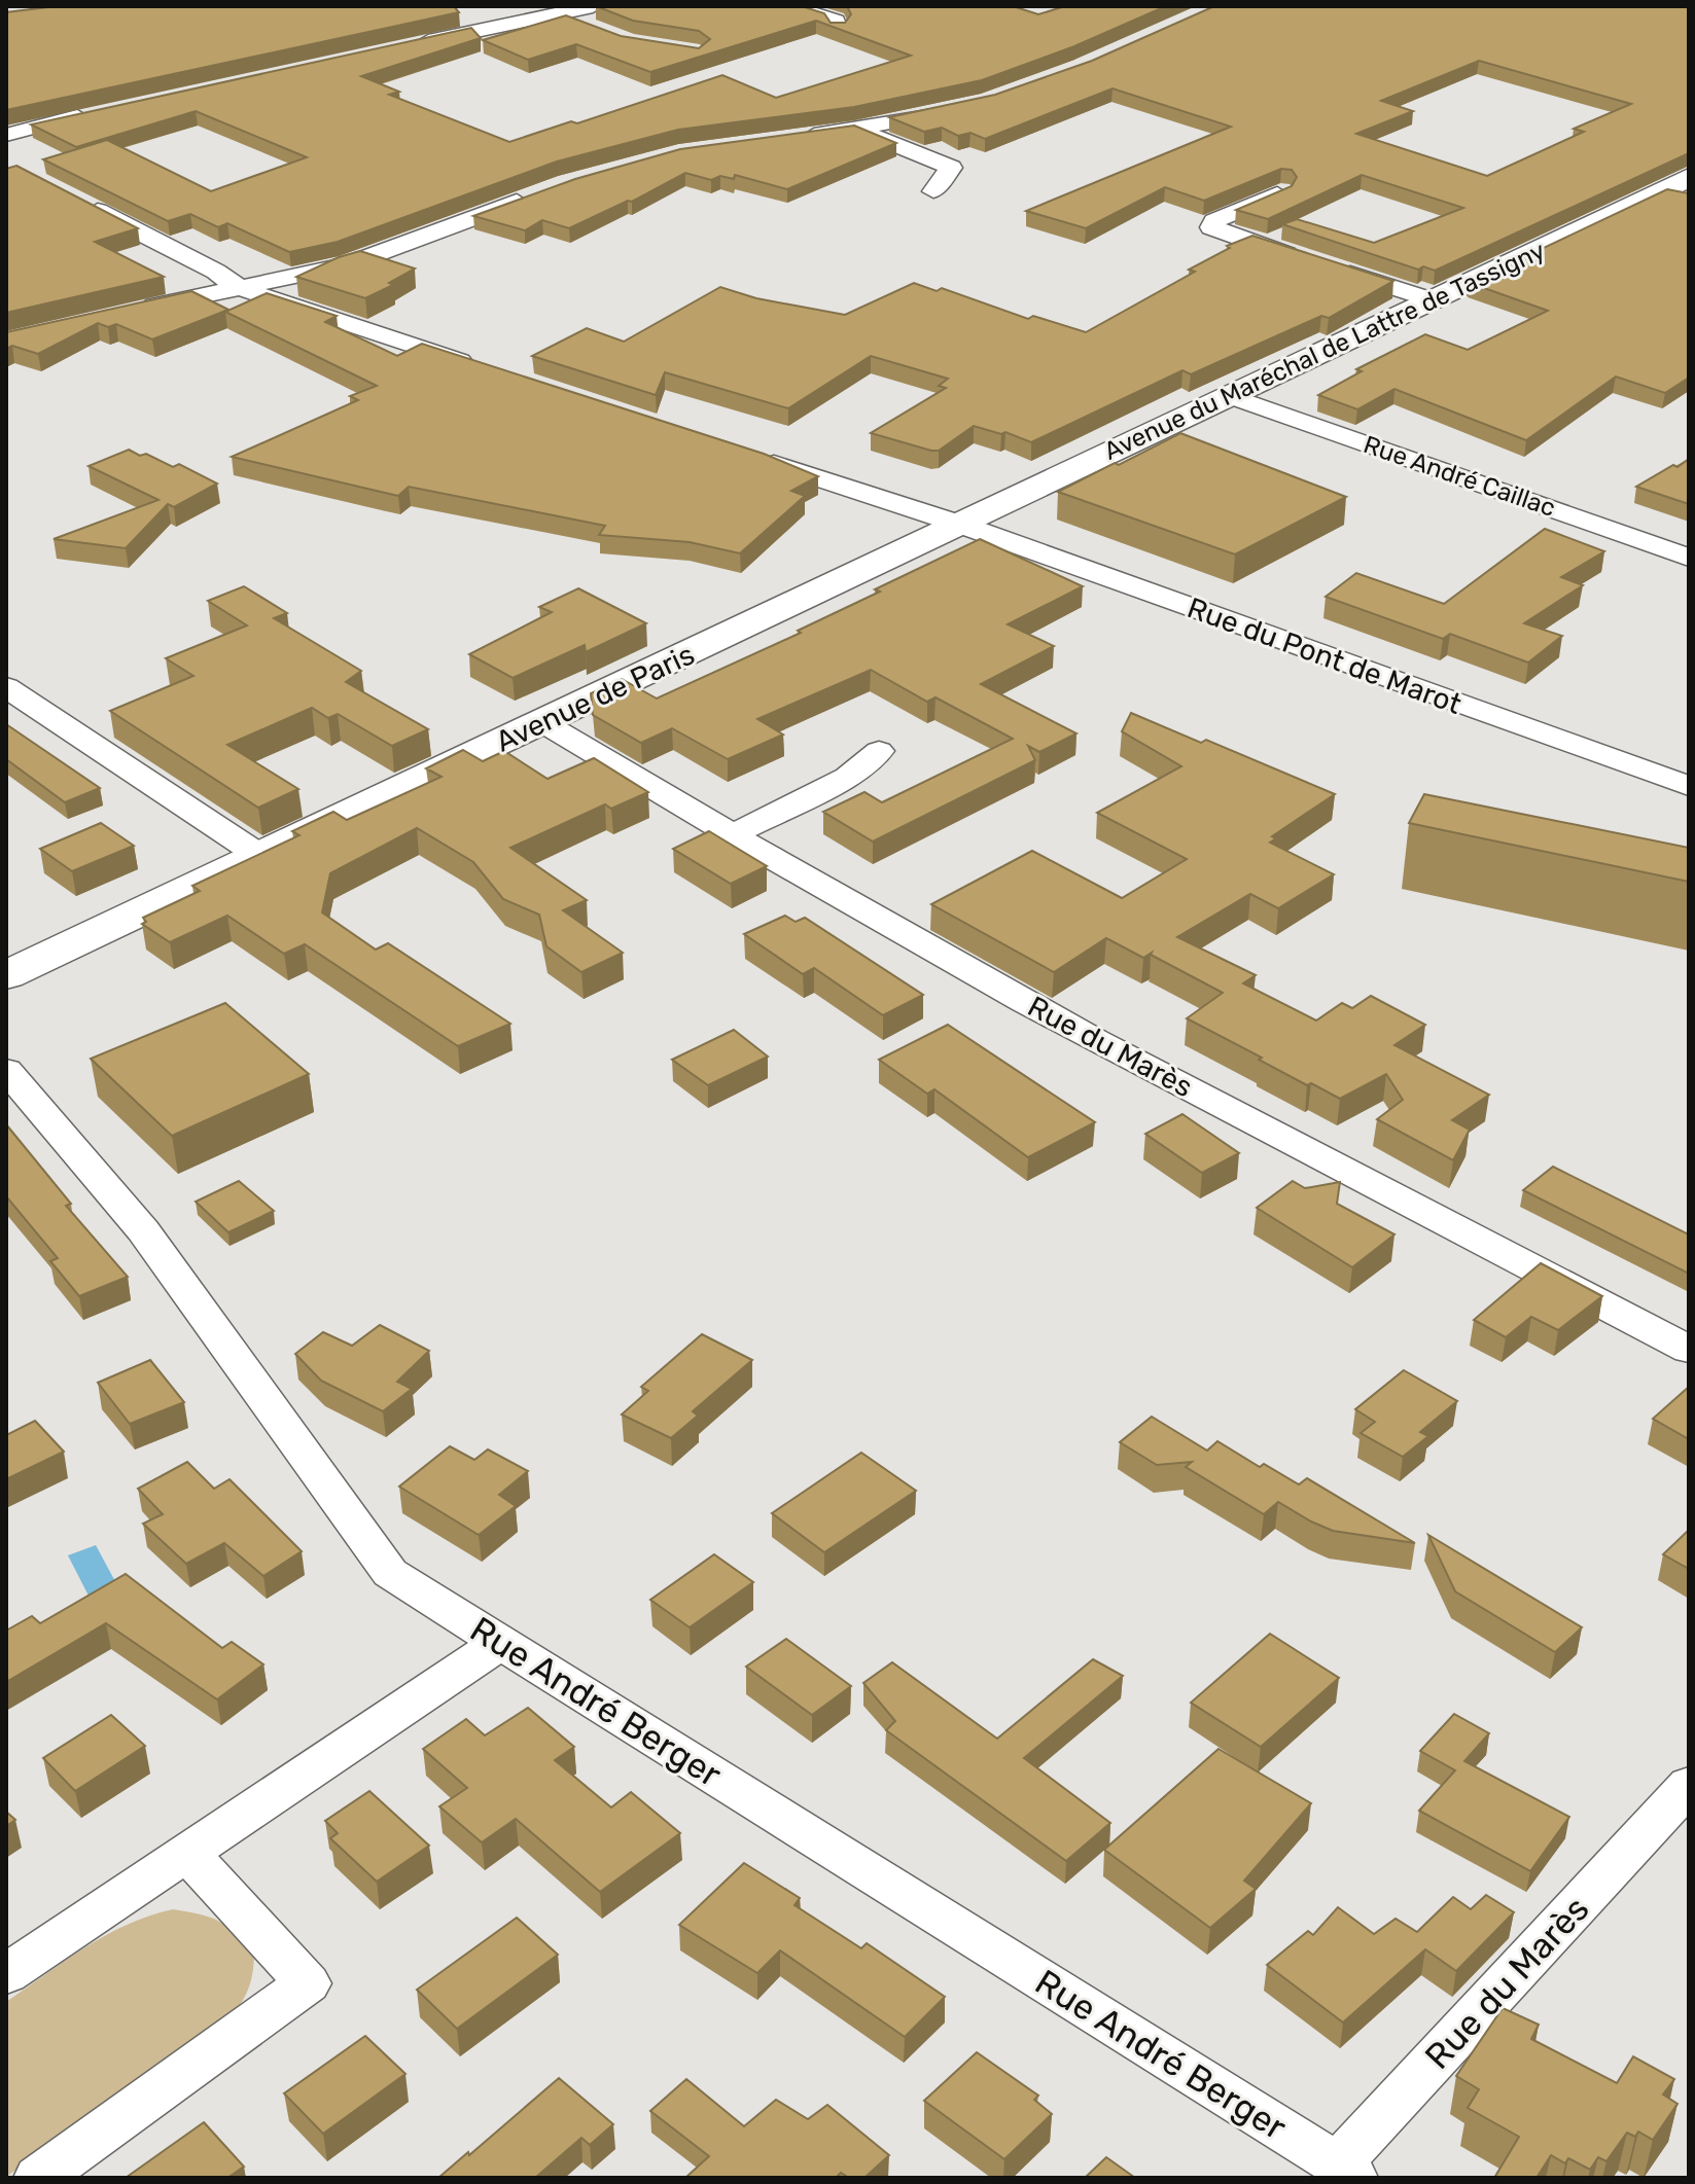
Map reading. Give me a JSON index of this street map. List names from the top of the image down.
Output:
{
  "streets": {
    "main road": ["Avenue du Maréchal de Lattre de Tassigny", "Avenue de Paris"],
    "street": [
      "Rue André Caillac",
      "Rue du Pont de Marot",
      "Rue du Marès",
      "Rue André Berger"
    ]
  },
  "crossings": [
    ["Avenue du Maréchal de Lattre de Tassigny", "Rue André Caillac"],
    ["Avenue du Maréchal de Lattre de Tassigny", "Rue du Pont de Marot"],
    ["Avenue du Maréchal de Lattre de Tassigny", "Avenue de Paris"],
    ["Rue du Pont de Marot", "Avenue de Paris"],
    ["Avenue de Paris", "Rue du Marès"],
    ["Rue du Marès", "Rue André Berger"]
  ]
}
